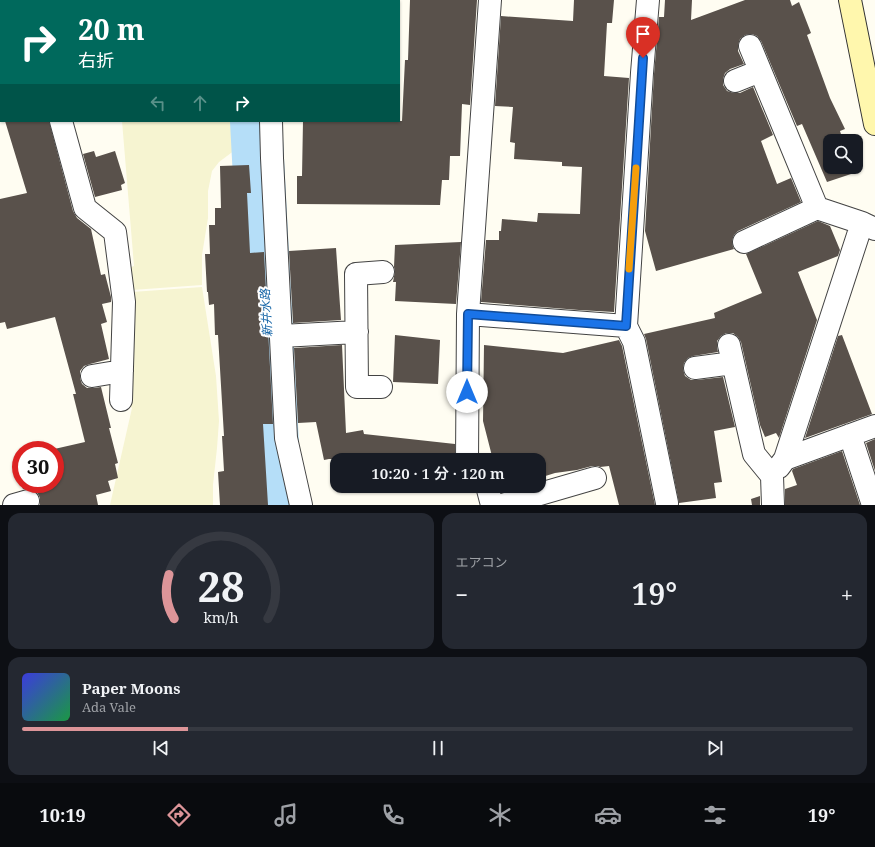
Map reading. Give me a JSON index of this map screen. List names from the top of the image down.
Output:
{
  "water": ["新井水路"],
  "page": {
    "turn": ["20 m", "右折"],
    "limit": "30",
    "trip": "10:20 · 1 分 · 120 m",
    "tile": "エアコン",
    "heat": ["−", "19°", "+"],
    "song": ["Paper Moons", "Ada Vale"],
    "tabs": ["10:19", "19°"],
    "gauge": ["28", "km/h"]
  }
}
